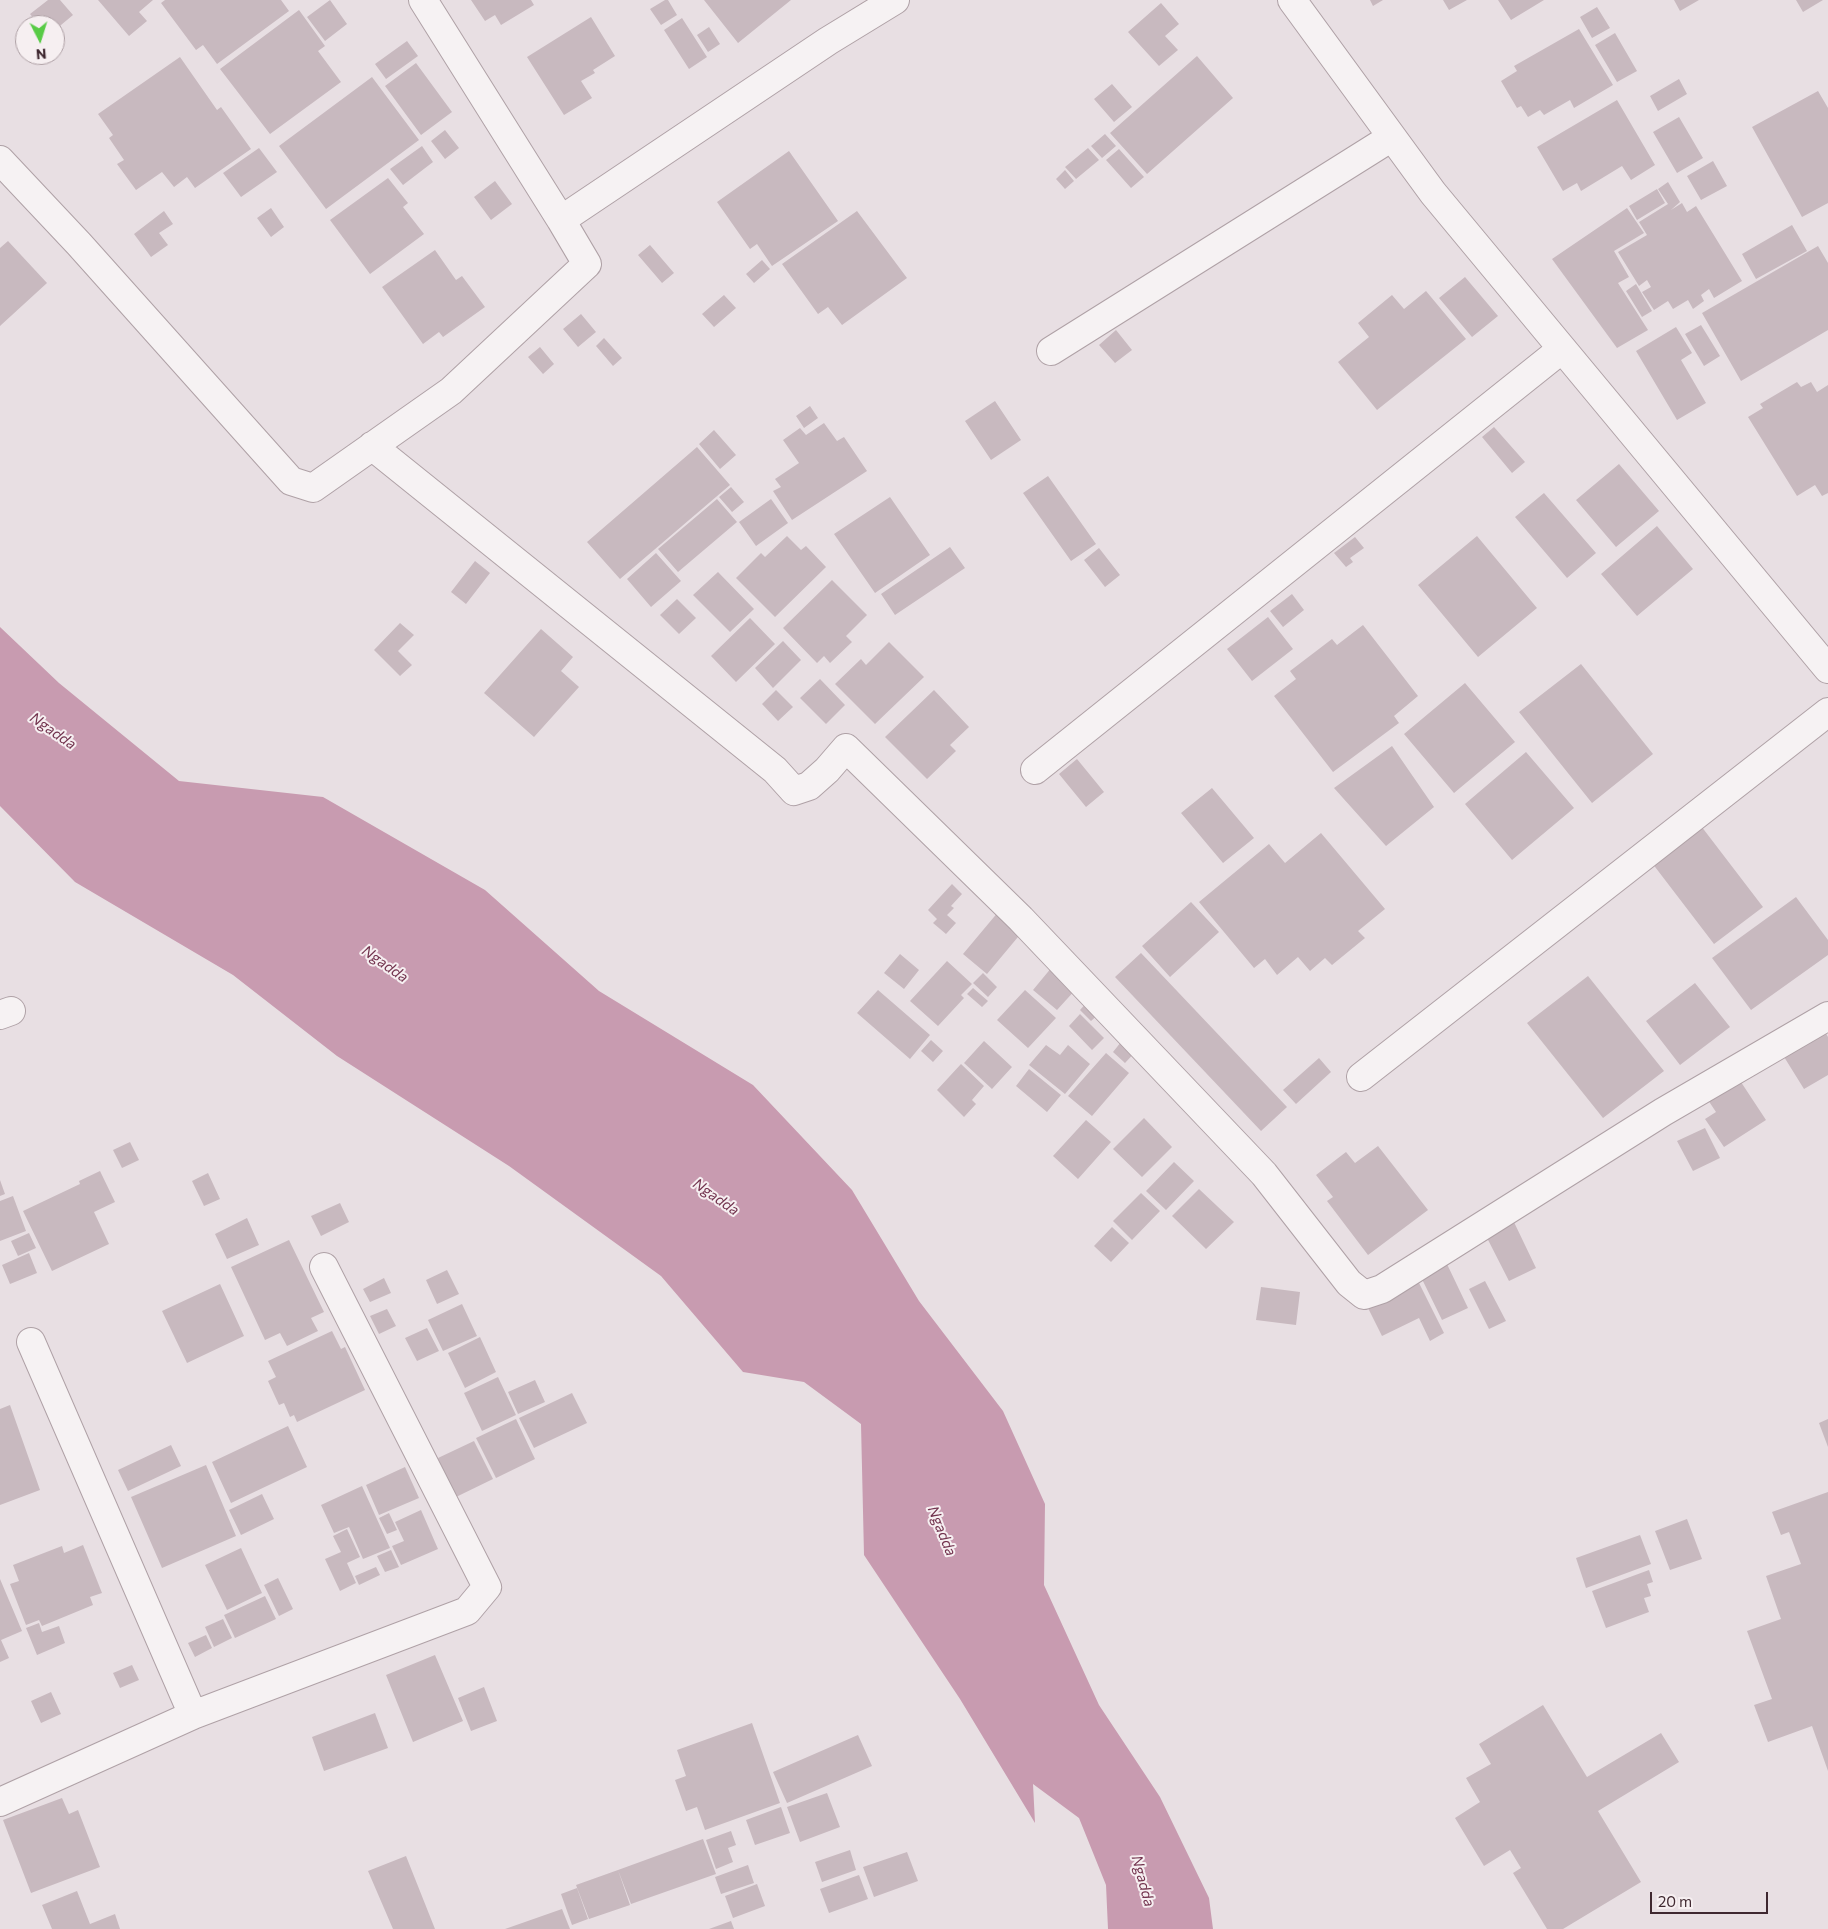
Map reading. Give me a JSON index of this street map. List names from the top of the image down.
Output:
{
  "water": ["Ngadda"],
  "scale_bar": "20 m",
  "north": "bottom"
}
